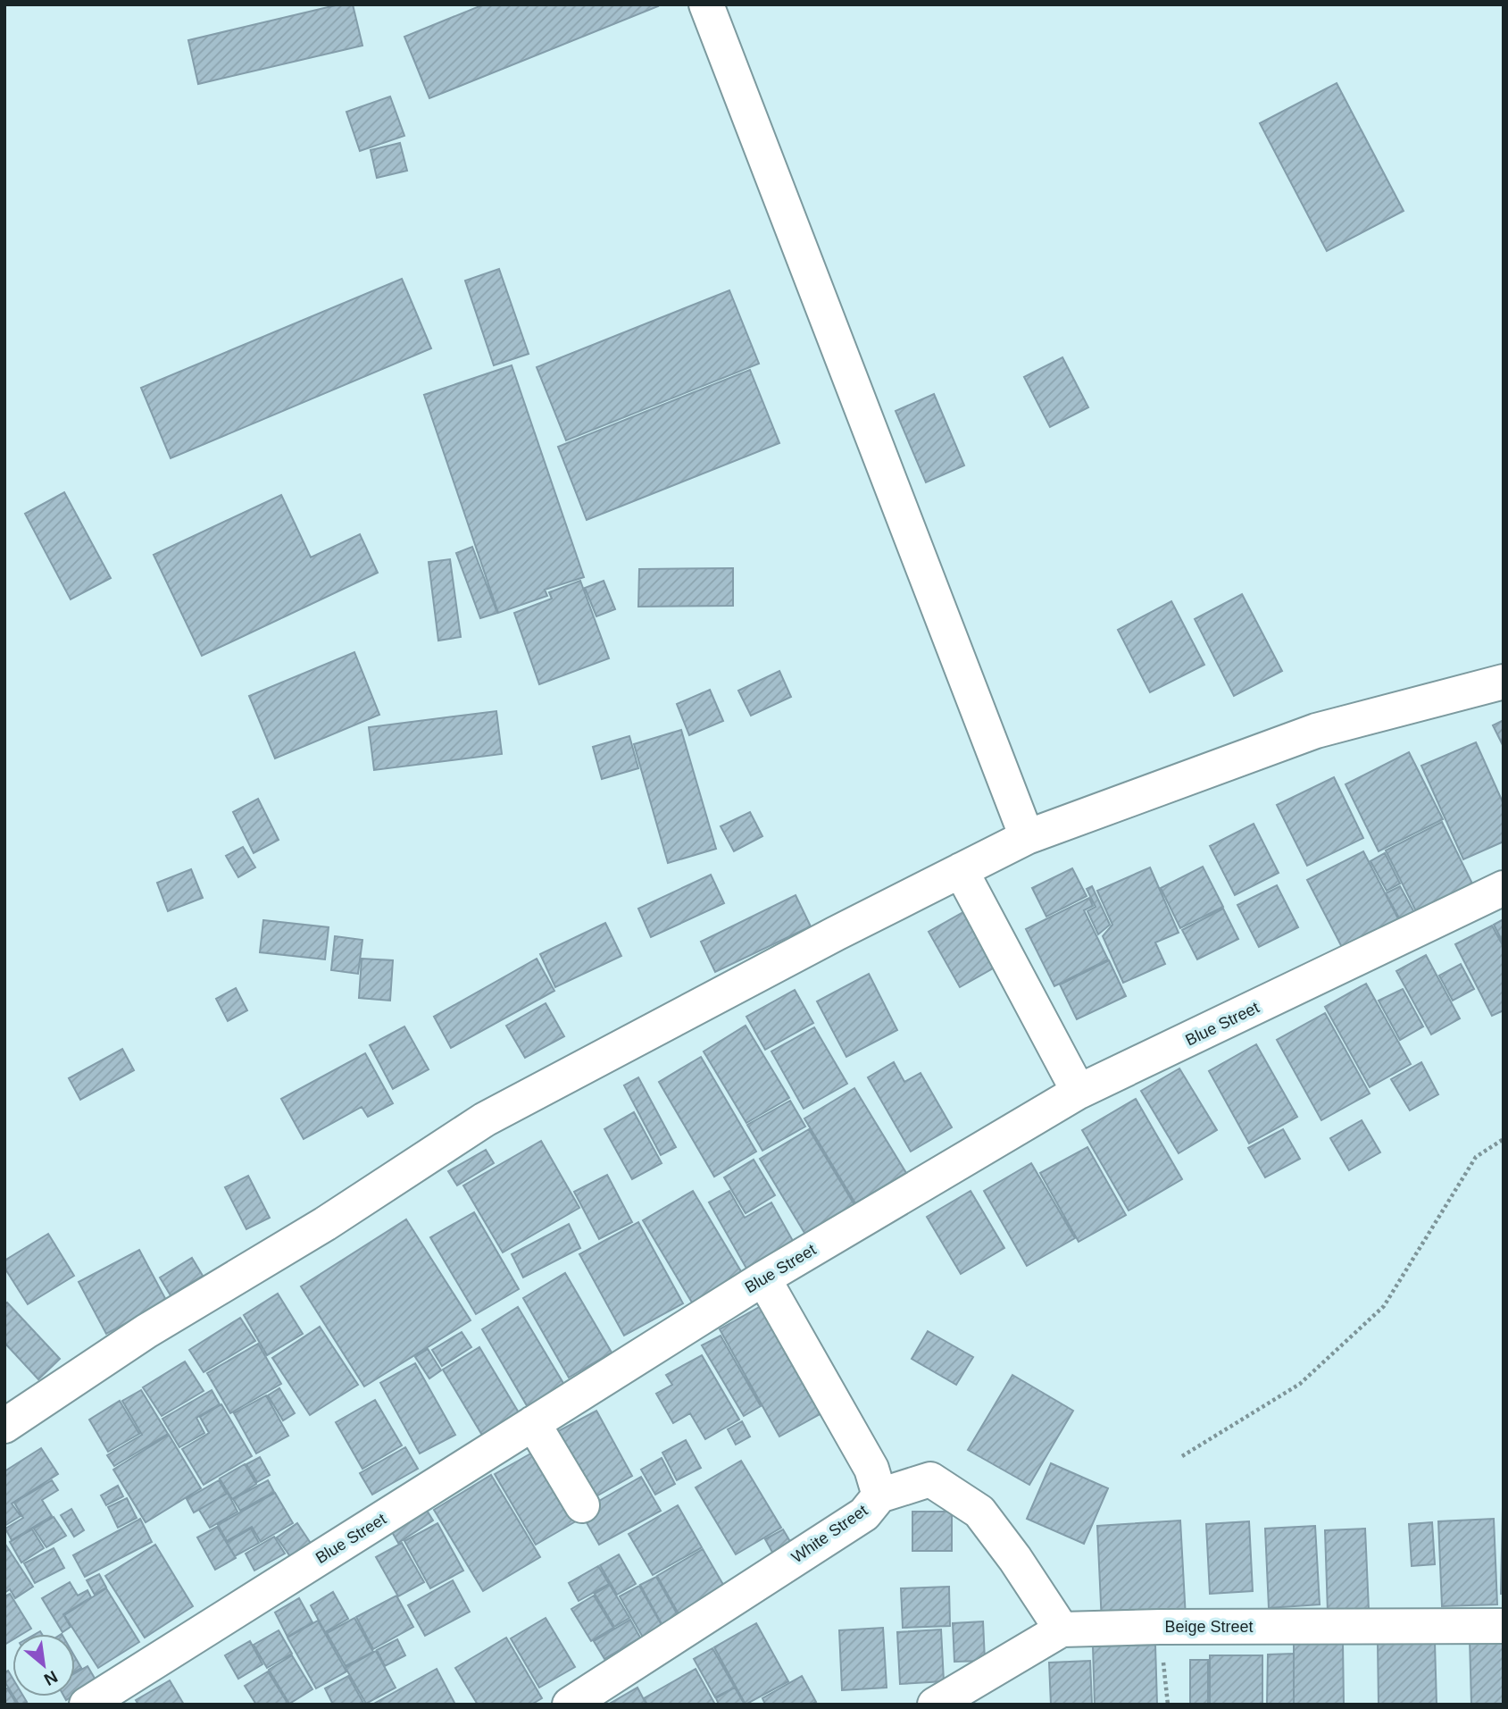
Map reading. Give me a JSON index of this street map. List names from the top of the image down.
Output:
{
  "streets": {
    "street": ["Blue Street", "White Street", "Beige Street"]
  },
  "crossings": [
    ["Blue Street", "White Street"]
  ],
  "north": "bottom right"
}
